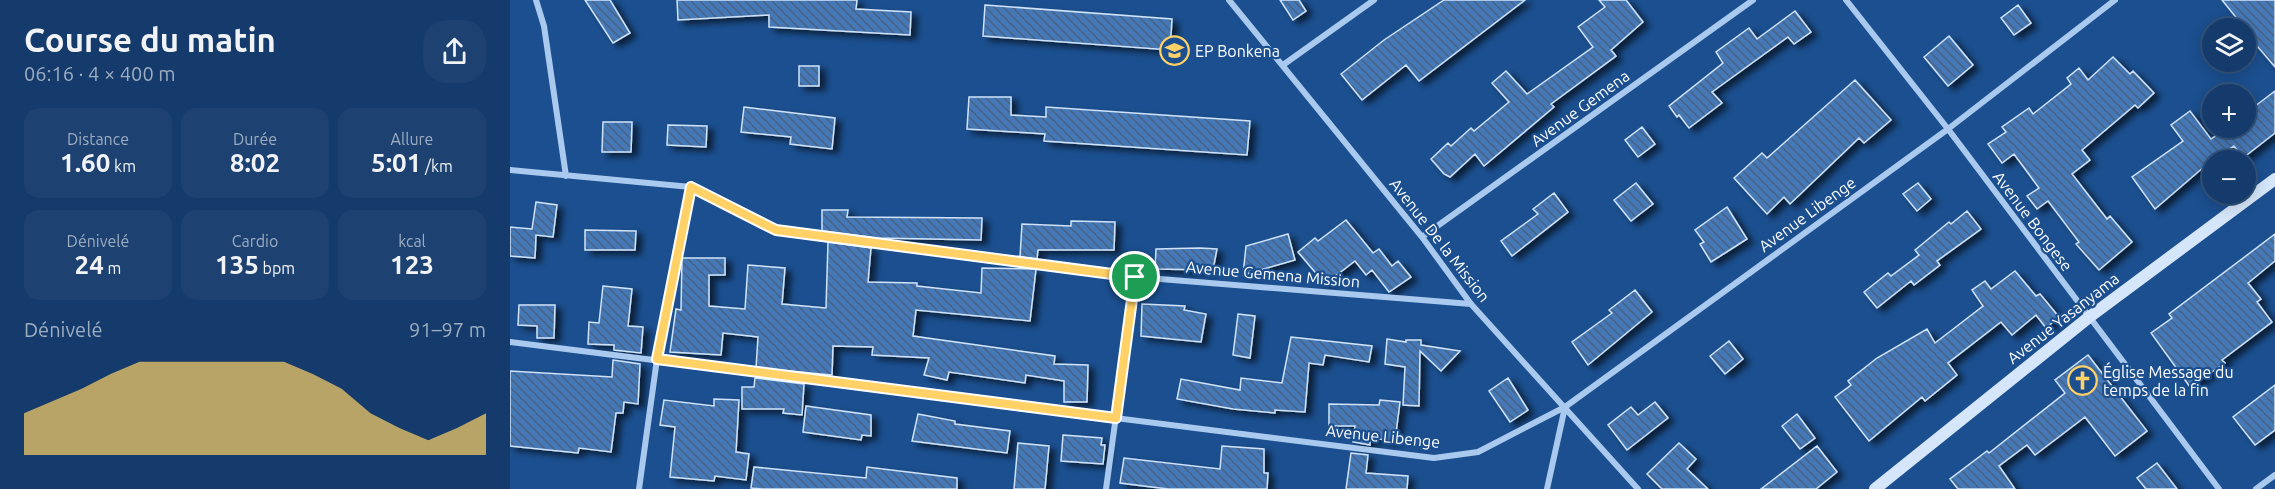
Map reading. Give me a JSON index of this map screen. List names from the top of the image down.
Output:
{
  "streets": {
    "street": [
      "Avenue Gemena",
      "Avenue Libenge",
      "Avenue Bongese",
      "Avenue De la Mission",
      "Avenue Gemena Mission",
      "Avenue Yasanyama"
    ]
  },
  "crossings": [
    ["Avenue Gemena", "Avenue De la Mission"],
    ["Avenue Libenge", "Avenue Bongese"],
    ["Avenue Libenge", "Avenue De la Mission"],
    ["Avenue Bongese", "Avenue Yasanyama"],
    ["Avenue De la Mission", "Avenue Gemena Mission"]
  ],
  "places": {
    "school or university": ["EP Bonkena"],
    "church": ["Église Message du temps de la fin"]
  },
  "page": {
    "heading": ["Course du matin", "06:16 · 4 × 400 m"],
    "map_buttons": ["+", "−"],
    "stats": [
      ["Distance", "1.60 km"],
      ["Durée", "8:02"],
      ["Allure", "5:01 /km"],
      ["Dénivelé", "24 m"],
      ["Cardio", "135 bpm"],
      ["kcal", "123"]
    ],
    "chart": ["Dénivelé", "91–97 m"]
  }
}
